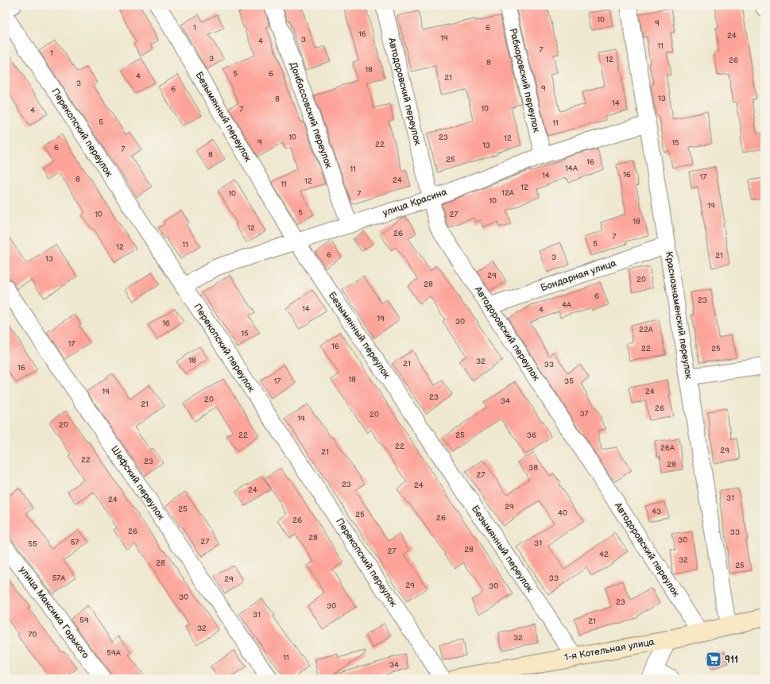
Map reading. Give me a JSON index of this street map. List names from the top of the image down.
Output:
{
  "streets": {
    "street": [
      "Рабкоровский переулок",
      "Автодоровский переулок",
      "Донбассовский переулок",
      "Безымянный переулок",
      "Перекопский переулок",
      "улица Красина",
      "Бондарная улица",
      "Краснознаменский переулок",
      "Шефский переулок",
      "улица Максима Горького",
      "1-я Котельная улица"
    ]
  },
  "crossings": [
    ["Рабкоровский переулок", "улица Красина"],
    ["Автодоровский переулок", "улица Красина"],
    ["Автодоровский переулок", "Бондарная улица"],
    ["Автодоровский переулок", "1-я Котельная улица"],
    ["Донбассовский переулок", "улица Красина"],
    ["Безымянный переулок", "улица Красина"],
    ["Безымянный переулок", "1-я Котельная улица"],
    ["Перекопский переулок", "улица Красина"],
    ["улица Красина", "Краснознаменский переулок"],
    ["Бондарная улица", "Краснознаменский переулок"],
    ["Краснознаменский переулок", "1-я Котельная улица"]
  ],
  "places": {
    "supermarket": ["911"]
  },
  "house_numbers": [
    "10",
    "9",
    "1",
    "6",
    "16",
    "24",
    "19",
    "3",
    "4",
    "11",
    "7",
    "1",
    "3",
    "12",
    "26",
    "8",
    "18",
    "5",
    "6",
    "4",
    "21",
    "3",
    "9",
    "6",
    "13",
    "8",
    "14",
    "10",
    "7",
    "4",
    "5",
    "11",
    "10",
    "23",
    "12",
    "9",
    "15",
    "22",
    "13",
    "6",
    "7",
    "8",
    "25",
    "16",
    "14А",
    "11",
    "16",
    "14",
    "17",
    "8",
    "24",
    "12",
    "11",
    "12",
    "12А",
    "10",
    "7",
    "10",
    "19",
    "5",
    "10",
    "27",
    "18",
    "12",
    "26",
    "7",
    "5",
    "11",
    "12",
    "6",
    "21",
    "3",
    "13",
    "29",
    "20",
    "28",
    "6",
    "23",
    "4А",
    "14",
    "4",
    "19",
    "30",
    "16",
    "22А",
    "15",
    "17",
    "16",
    "22",
    "25",
    "18",
    "32",
    "21",
    "33",
    "16",
    "18",
    "17",
    "35",
    "19",
    "24",
    "23",
    "20",
    "34",
    "21",
    "26",
    "37",
    "20",
    "19",
    "20",
    "22",
    "25",
    "36",
    "22",
    "26А",
    "29",
    "21",
    "22",
    "23",
    "28",
    "38",
    "27",
    "23",
    "24",
    "24",
    "31",
    "24",
    "29",
    "25",
    "43",
    "40",
    "25",
    "26",
    "26",
    "26",
    "33",
    "28",
    "30",
    "27",
    "57",
    "31",
    "55",
    "28",
    "27",
    "42",
    "32",
    "28",
    "25",
    "57А",
    "33",
    "29",
    "29",
    "30",
    "30",
    "23",
    "30",
    "31",
    "59",
    "21",
    "32",
    "70",
    "32",
    "59А",
    "11",
    "34"
  ]
}
